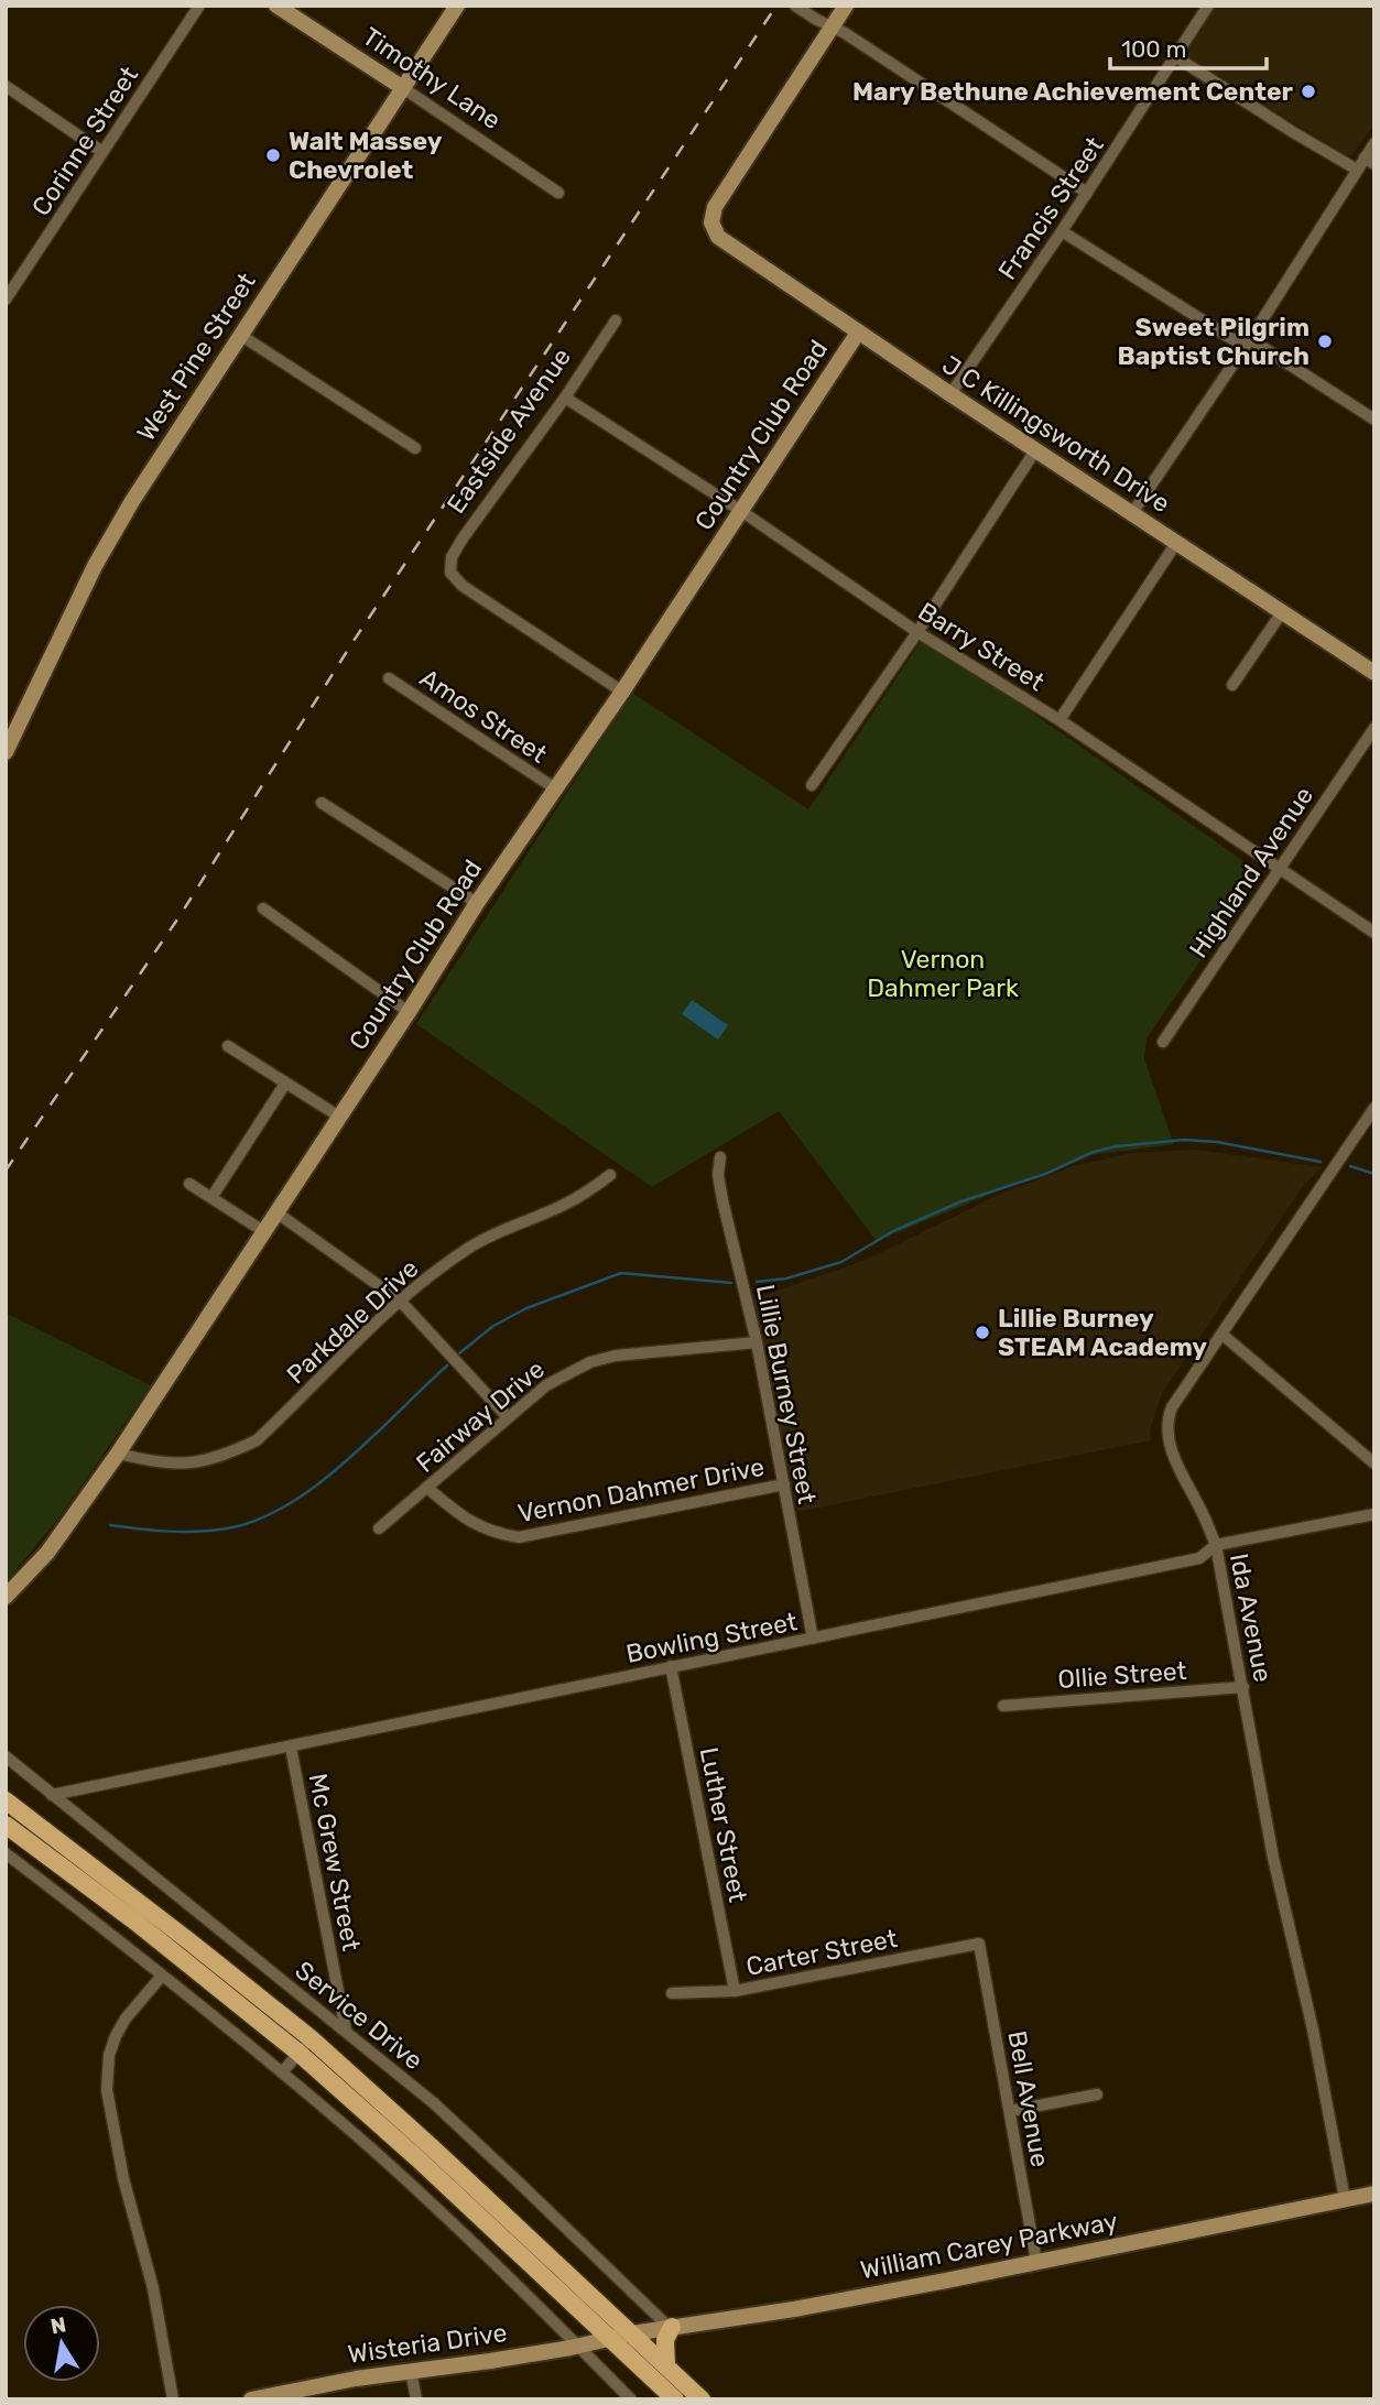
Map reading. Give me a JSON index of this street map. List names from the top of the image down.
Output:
{
  "streets": {
    "street": [
      "Timothy Lane",
      "Corinne Street",
      "Francis Street",
      "West Pine Street",
      "Eastside Avenue",
      "J C Killingsworth Drive",
      "Country Club Road",
      "Barry Street",
      "Amos Street",
      "Highland Avenue",
      "Parkdale Drive",
      "Lillie Burney Street",
      "Fairway Drive",
      "Vernon Dahmer Drive",
      "Ida Avenue",
      "Bowling Street",
      "Ollie Street",
      "Luther Street",
      "Mc Grew Street",
      "Carter Street",
      "Service Drive",
      "Bell Avenue",
      "William Carey Parkway",
      "Wisteria Drive"
    ]
  },
  "crossings": [
    ["Timothy Lane", "West Pine Street"],
    ["Francis Street", "J C Killingsworth Drive"],
    ["Eastside Avenue", "Country Club Road"],
    ["Eastside Avenue", "Barry Street"],
    ["J C Killingsworth Drive", "Country Club Road"],
    ["Country Club Road", "Barry Street"],
    ["Country Club Road", "Amos Street"],
    ["Country Club Road", "Parkdale Drive"],
    ["Barry Street", "Highland Avenue"],
    ["Lillie Burney Street", "Fairway Drive"],
    ["Lillie Burney Street", "Vernon Dahmer Drive"],
    ["Lillie Burney Street", "Bowling Street"],
    ["Fairway Drive", "Vernon Dahmer Drive"],
    ["Ida Avenue", "Bowling Street"],
    ["Ida Avenue", "Ollie Street"],
    ["Ida Avenue", "William Carey Parkway"],
    ["Bowling Street", "Luther Street"],
    ["Bowling Street", "Mc Grew Street"],
    ["Bowling Street", "Service Drive"],
    ["Luther Street", "Carter Street"],
    ["Mc Grew Street", "Service Drive"],
    ["Carter Street", "Bell Avenue"],
    ["Service Drive", "William Carey Parkway"],
    ["Bell Avenue", "William Carey Parkway"],
    ["William Carey Parkway", "Wisteria Drive"]
  ],
  "parks": ["Vernon Dahmer Park"],
  "places": [
    "Mary Bethune Achievement Center",
    "Walt Massey Chevrolet",
    "Sweet Pilgrim Baptist Church",
    "Lillie Burney STEAM Academy"
  ],
  "scale_bar": "100 m",
  "north": "top"
}
